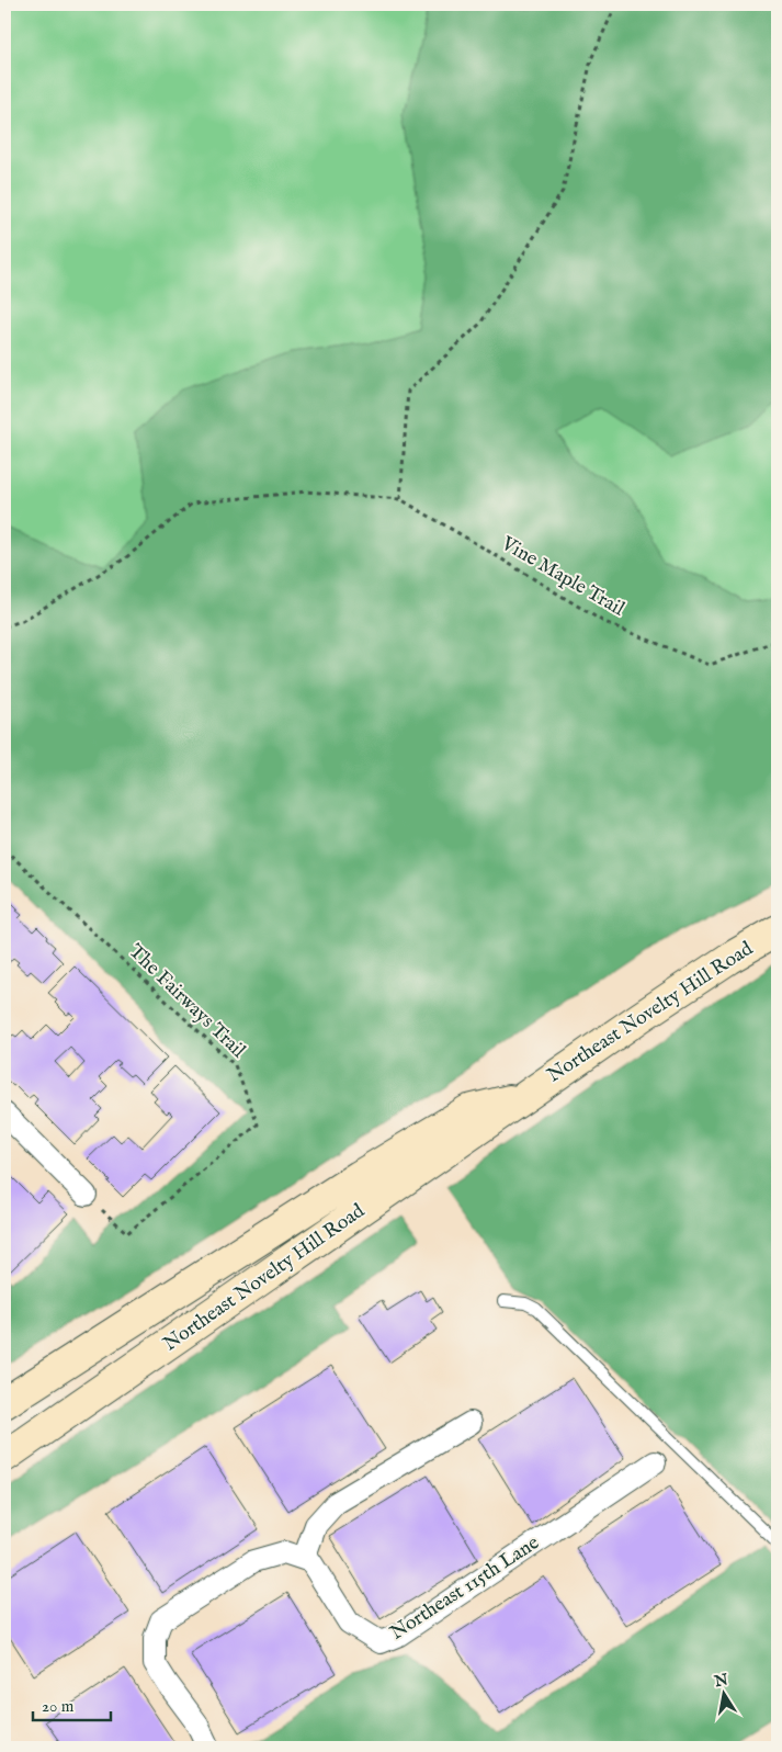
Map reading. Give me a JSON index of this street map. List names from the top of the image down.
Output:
{
  "streets": {
    "main road": ["Northeast Novelty Hill Road"],
    "street": ["Northeast 115th Lane"],
    "path": ["Vine Maple Trail", "The Fairways Trail"]
  },
  "scale_bar": "20 m",
  "north": "top"
}
